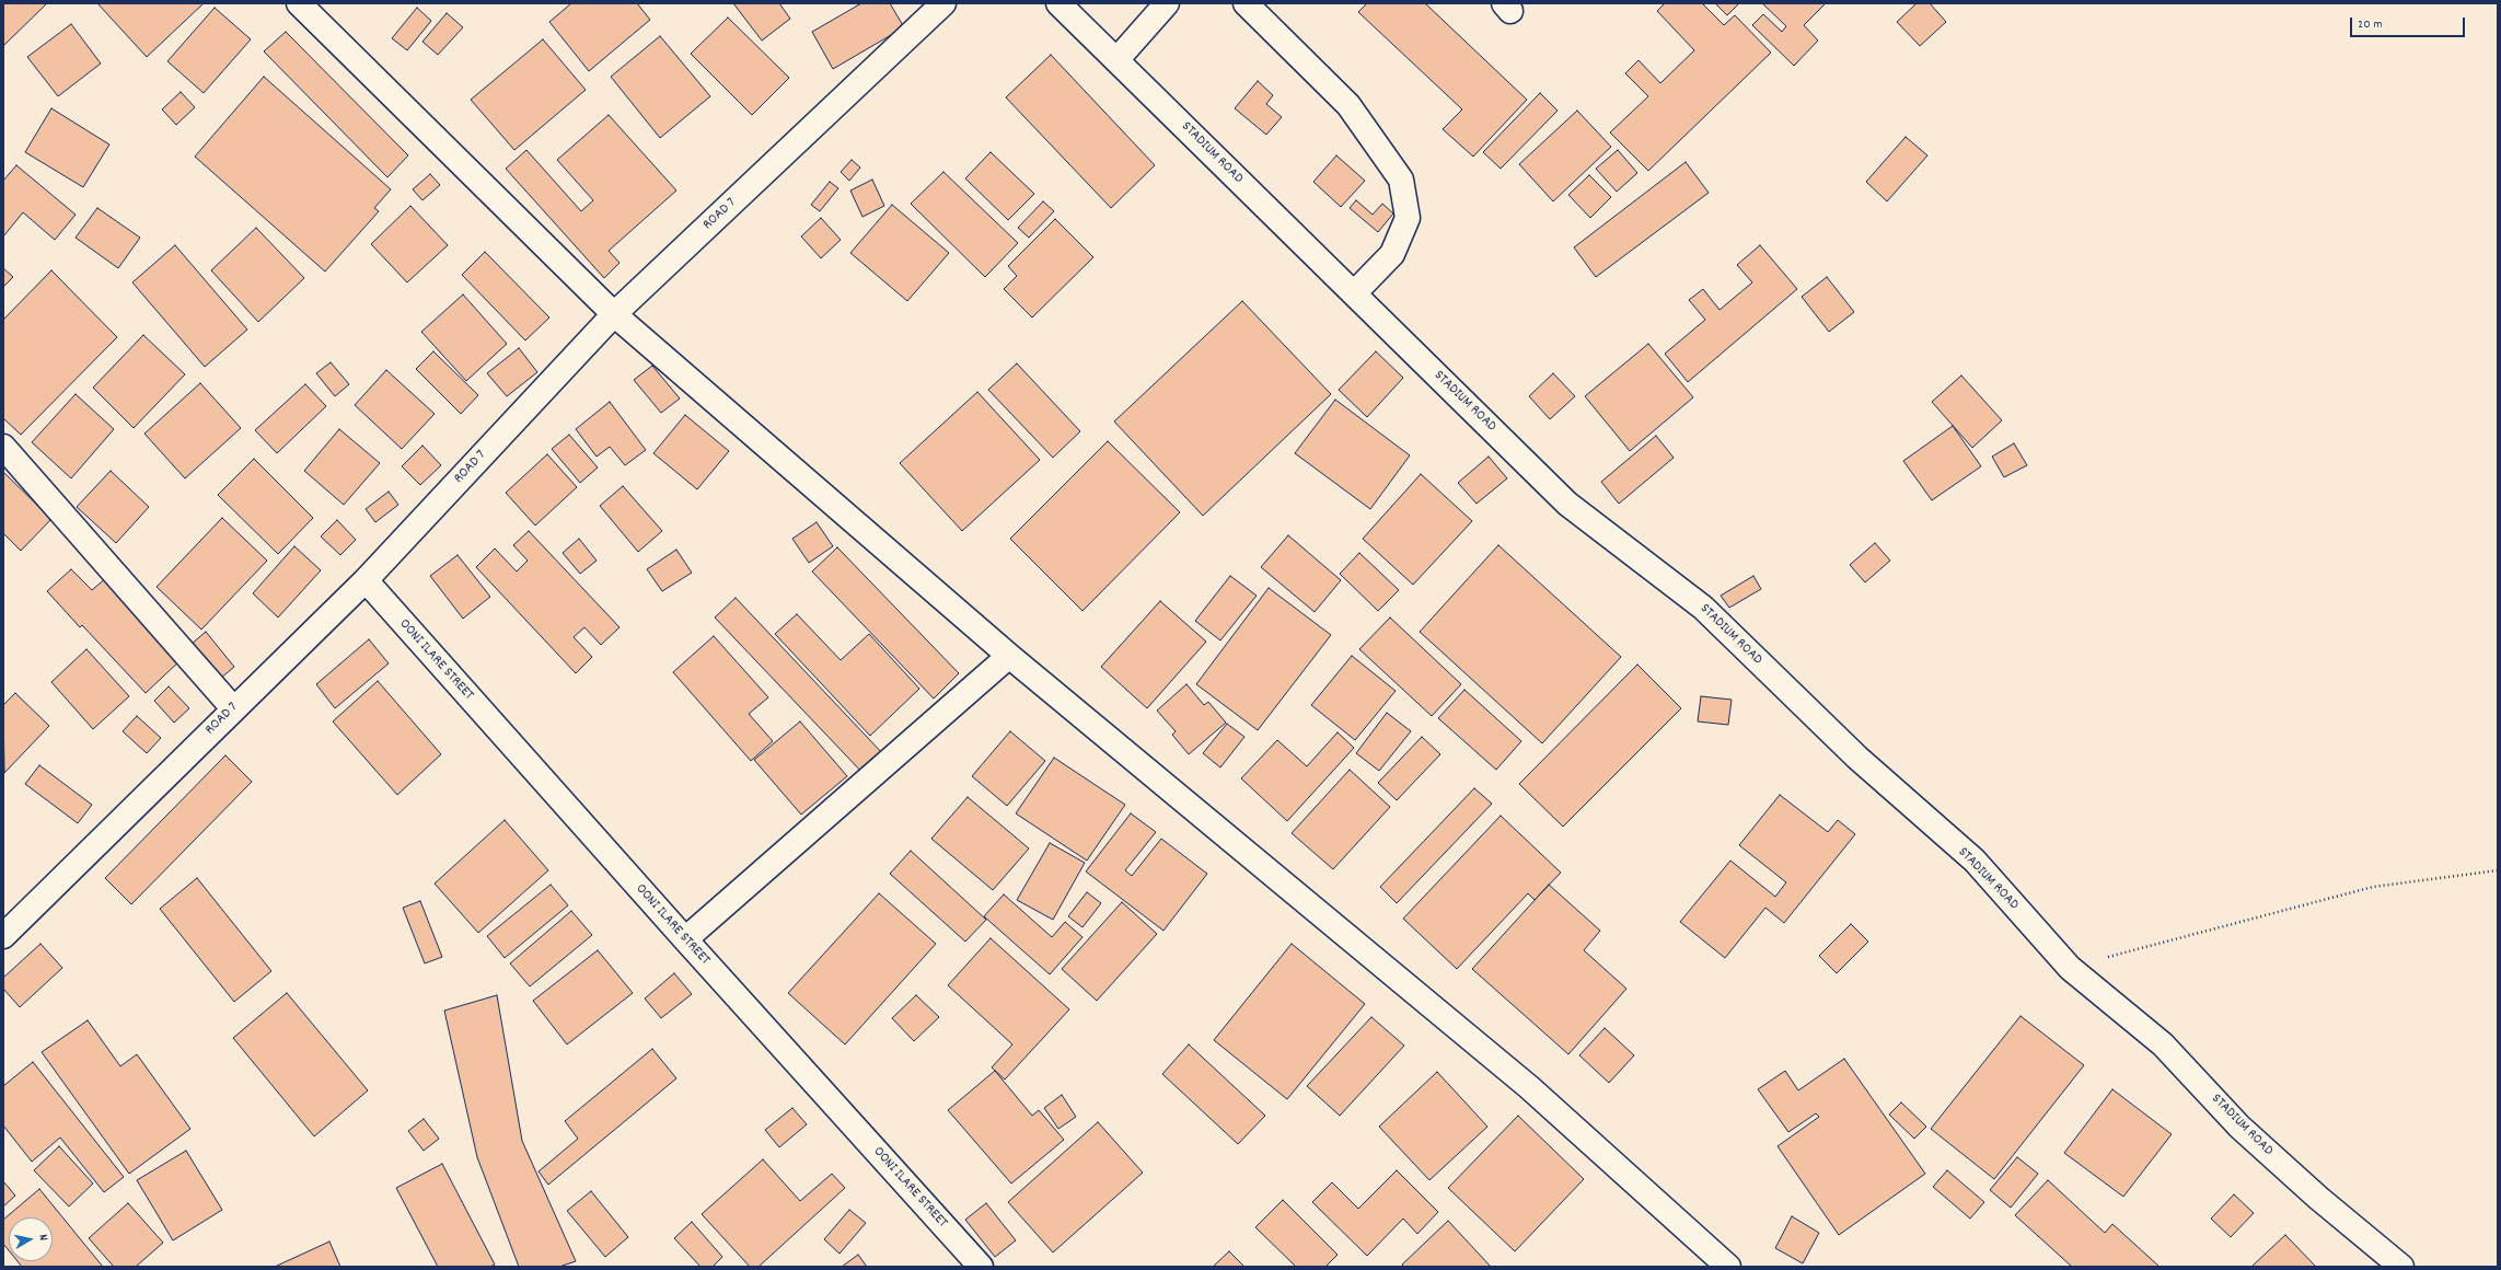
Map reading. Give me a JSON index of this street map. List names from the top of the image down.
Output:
{
  "streets": {
    "street": ["STADIUM ROAD", "ROAD 7", "OONI ILARE STREET"]
  },
  "crossings": [
    ["ROAD 7", "OONI ILARE STREET"]
  ],
  "scale_bar": "20 m",
  "north": "right"
}
